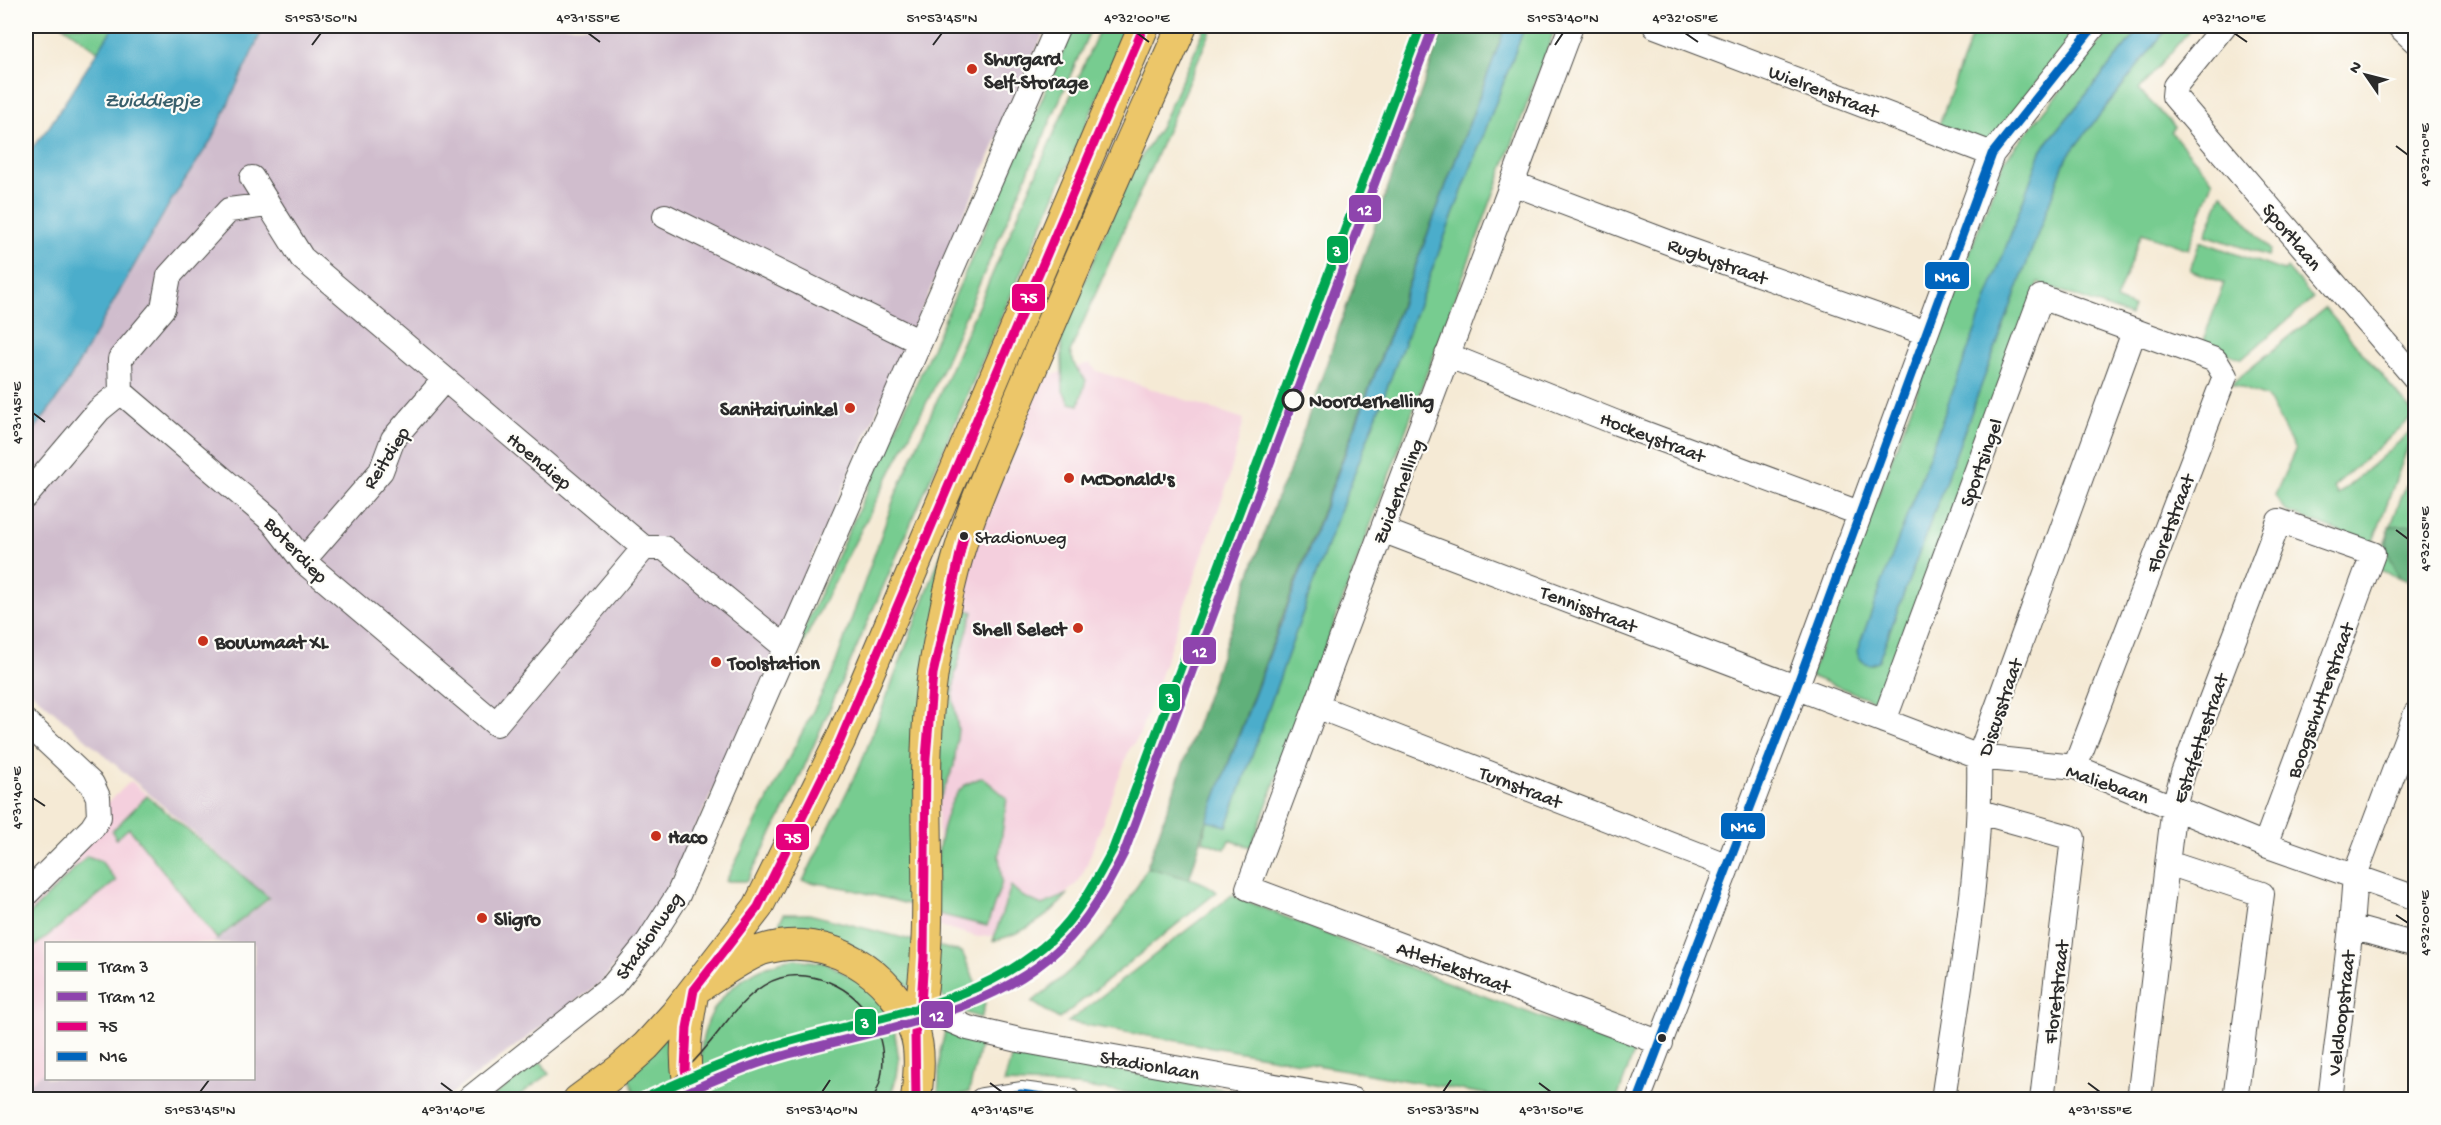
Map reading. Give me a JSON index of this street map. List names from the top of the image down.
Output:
{
  "streets": {
    "street": [
      "Wielrenstraat",
      "Sportlaan",
      "Rugbystraat",
      "Hockeystraat",
      "Reitdiep",
      "Hoendiep",
      "Sportsingel",
      "Zuiderhelling",
      "Floretstraat",
      "Boterdiep",
      "Tennisstraat",
      "Boogschutterstraat",
      "Discusstraat",
      "Estafettestraat",
      "Maliebaan",
      "Turnstraat",
      "Stadionweg",
      "Atletiekstraat",
      "Veldloopstraat",
      "Stadionlaan"
    ]
  },
  "crossings": [
    ["Rugbystraat", "Zuiderhelling"],
    ["Hockeystraat", "Zuiderhelling"],
    ["Reitdiep", "Hoendiep"],
    ["Reitdiep", "Boterdiep"],
    ["Hoendiep", "Boterdiep"],
    ["Hoendiep", "Stadionweg"],
    ["Sportsingel", "Floretstraat"],
    ["Sportsingel", "Discusstraat"],
    ["Sportsingel", "Maliebaan"],
    ["Zuiderhelling", "Tennisstraat"],
    ["Zuiderhelling", "Turnstraat"],
    ["Zuiderhelling", "Atletiekstraat"],
    ["Floretstraat", "Discusstraat"],
    ["Floretstraat", "Maliebaan"],
    ["Tennisstraat", "Maliebaan"],
    ["Boogschutterstraat", "Estafettestraat"],
    ["Boogschutterstraat", "Maliebaan"],
    ["Discusstraat", "Maliebaan"],
    ["Estafettestraat", "Maliebaan"],
    ["Maliebaan", "Veldloopstraat"]
  ],
  "water": ["Zuiddiepje"],
  "places": [
    "Shurgard Self-Storage",
    "Noorderhelling",
    "Sanitairwinkel",
    "McDonald's",
    "Stadionweg",
    "Shell Select",
    "Bouwmaat XL",
    "Toolstation",
    "Haco",
    "Sligro"
  ],
  "lines": [
    "tram line 3",
    "transit line 75",
    "transit line N16",
    "tram line 12"
  ],
  "legend": [
    "Tram 3",
    "Tram 12",
    "75",
    "N16"
  ],
  "north": "top left",
  "coordinates": [
    "51°53'50\"N",
    "4°31'55\"E",
    "51°53'45\"N",
    "4°32'00\"E",
    "51°53'40\"N",
    "4°32'05\"E",
    "4°32'10\"E",
    "4°31'45\"E",
    "4°31'40\"E",
    "51°53'35\"N",
    "4°31'50\"E"
  ]
}
